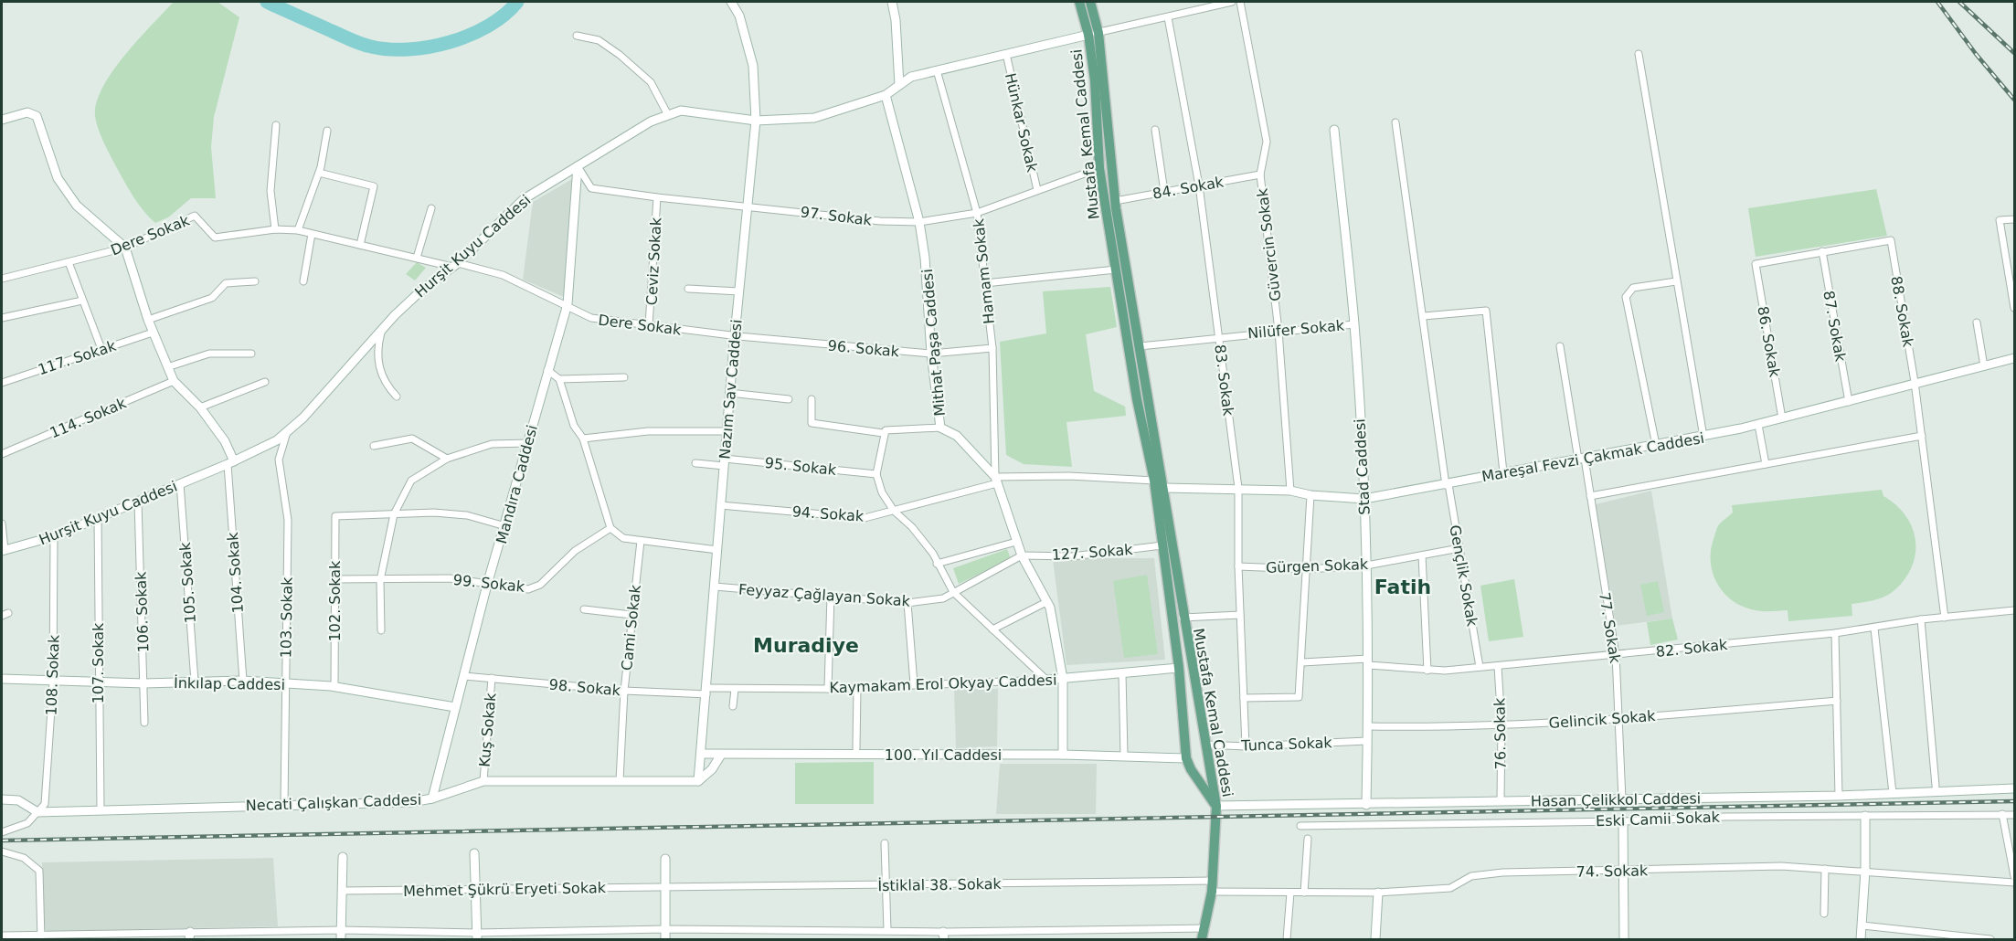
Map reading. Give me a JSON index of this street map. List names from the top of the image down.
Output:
{
  "streets": {
    "main road": ["Mustafa Kemal Caddesi"],
    "street": [
      "Hünkar Sokak",
      "84. Sokak",
      "97. Sokak",
      "Dere Sokak",
      "Güvercin Sokak",
      "Hurşit Kuyu Caddesi",
      "Ceviz Sokak",
      "Hamam Sokak",
      "88. Sokak",
      "87. Sokak",
      "Nilüfer Sokak",
      "86. Sokak",
      "Mithat Paşa Caddesi",
      "96. Sokak",
      "117. Sokak",
      "83. Sokak",
      "Nazım Sav Caddesi",
      "114. Sokak",
      "Mareşal Fevzi Çakmak Caddesi",
      "95. Sokak",
      "Stad Caddesi",
      "Mandıra Caddesi",
      "94. Sokak",
      "127. Sokak",
      "Gürgen Sokak",
      "104. Sokak",
      "Gençlik Sokak",
      "105. Sokak",
      "99. Sokak",
      "Feyyaz Çağlayan Sokak",
      "102. Sokak",
      "106. Sokak",
      "103. Sokak",
      "Cami Sokak",
      "77. Sokak",
      "82. Sokak",
      "107. Sokak",
      "108. Sokak",
      "İnkılap Caddesi",
      "Kaymakam Erol Okyay Caddesi",
      "98. Sokak",
      "Gelincik Sokak",
      "Kuş Sokak",
      "76. Sokak",
      "Tunca Sokak",
      "100. Yıl Caddesi",
      "Hasan Çelikkol Caddesi",
      "Necati Çalışkan Caddesi",
      "Eski Camii Sokak",
      "74. Sokak",
      "İstiklal 38. Sokak",
      "Mehmet Şükrü Eryeti Sokak"
    ]
  },
  "crossings": [
    ["Hünkar Sokak", "97. Sokak"],
    ["Hünkar Sokak", "Hurşit Kuyu Caddesi"],
    ["Mustafa Kemal Caddesi", "84. Sokak"],
    ["Mustafa Kemal Caddesi", "97. Sokak"],
    ["Mustafa Kemal Caddesi", "Hurşit Kuyu Caddesi"],
    ["Mustafa Kemal Caddesi", "Nilüfer Sokak"],
    ["Mustafa Kemal Caddesi", "Mareşal Fevzi Çakmak Caddesi"],
    ["Mustafa Kemal Caddesi", "94. Sokak"],
    ["Mustafa Kemal Caddesi", "127. Sokak"],
    ["Mustafa Kemal Caddesi", "Kaymakam Erol Okyay Caddesi"],
    ["Mustafa Kemal Caddesi", "Tunca Sokak"],
    ["Mustafa Kemal Caddesi", "100. Yıl Caddesi"],
    ["Mustafa Kemal Caddesi", "Hasan Çelikkol Caddesi"],
    ["84. Sokak", "Güvercin Sokak"],
    ["84. Sokak", "83. Sokak"],
    ["97. Sokak", "Hurşit Kuyu Caddesi"],
    ["97. Sokak", "Ceviz Sokak"],
    ["97. Sokak", "Hamam Sokak"],
    ["97. Sokak", "Mithat Paşa Caddesi"],
    ["97. Sokak", "Nazım Sav Caddesi"],
    ["97. Sokak", "Mandıra Caddesi"],
    ["Dere Sokak", "Hurşit Kuyu Caddesi"],
    ["Dere Sokak", "Ceviz Sokak"],
    ["Dere Sokak", "96. Sokak"],
    ["Dere Sokak", "Nazım Sav Caddesi"],
    ["Dere Sokak", "Mandıra Caddesi"],
    ["Güvercin Sokak", "Nilüfer Sokak"],
    ["Güvercin Sokak", "Mareşal Fevzi Çakmak Caddesi"],
    ["Hurşit Kuyu Caddesi", "Hamam Sokak"],
    ["Hurşit Kuyu Caddesi", "Mithat Paşa Caddesi"],
    ["Hurşit Kuyu Caddesi", "Nazım Sav Caddesi"],
    ["Hurşit Kuyu Caddesi", "Mandıra Caddesi"],
    ["Hurşit Kuyu Caddesi", "104. Sokak"],
    ["Hurşit Kuyu Caddesi", "105. Sokak"],
    ["Hurşit Kuyu Caddesi", "106. Sokak"],
    ["Hurşit Kuyu Caddesi", "103. Sokak"],
    ["Hurşit Kuyu Caddesi", "107. Sokak"],
    ["Hurşit Kuyu Caddesi", "108. Sokak"],
    ["Hamam Sokak", "Mithat Paşa Caddesi"],
    ["Hamam Sokak", "96. Sokak"],
    ["Hamam Sokak", "94. Sokak"],
    ["88. Sokak", "87. Sokak"],
    ["88. Sokak", "86. Sokak"],
    ["88. Sokak", "Mareşal Fevzi Çakmak Caddesi"],
    ["88. Sokak", "82. Sokak"],
    ["87. Sokak", "86. Sokak"],
    ["87. Sokak", "Mareşal Fevzi Çakmak Caddesi"],
    ["Nilüfer Sokak", "83. Sokak"],
    ["Nilüfer Sokak", "Stad Caddesi"],
    ["86. Sokak", "Mareşal Fevzi Çakmak Caddesi"],
    ["Mithat Paşa Caddesi", "96. Sokak"],
    ["Mithat Paşa Caddesi", "94. Sokak"],
    ["Mithat Paşa Caddesi", "127. Sokak"],
    ["Mithat Paşa Caddesi", "Feyyaz Çağlayan Sokak"],
    ["Mithat Paşa Caddesi", "Kaymakam Erol Okyay Caddesi"],
    ["Mithat Paşa Caddesi", "100. Yıl Caddesi"],
    ["96. Sokak", "Nazım Sav Caddesi"],
    ["83. Sokak", "Mareşal Fevzi Çakmak Caddesi"],
    ["83. Sokak", "Gürgen Sokak"],
    ["83. Sokak", "Tunca Sokak"],
    ["Nazım Sav Caddesi", "95. Sokak"],
    ["Nazım Sav Caddesi", "94. Sokak"],
    ["Nazım Sav Caddesi", "Feyyaz Çağlayan Sokak"],
    ["Nazım Sav Caddesi", "Kaymakam Erol Okyay Caddesi"],
    ["Nazım Sav Caddesi", "98. Sokak"],
    ["Nazım Sav Caddesi", "100. Yıl Caddesi"],
    ["Nazım Sav Caddesi", "Necati Çalışkan Caddesi"],
    ["Mareşal Fevzi Çakmak Caddesi", "Stad Caddesi"],
    ["Mareşal Fevzi Çakmak Caddesi", "Gençlik Sokak"],
    ["Mareşal Fevzi Çakmak Caddesi", "77. Sokak"],
    ["Stad Caddesi", "Gürgen Sokak"],
    ["Stad Caddesi", "82. Sokak"],
    ["Stad Caddesi", "Gelincik Sokak"],
    ["Stad Caddesi", "Tunca Sokak"],
    ["Stad Caddesi", "Hasan Çelikkol Caddesi"],
    ["Mandıra Caddesi", "99. Sokak"],
    ["Mandıra Caddesi", "İnkılap Caddesi"],
    ["Mandıra Caddesi", "98. Sokak"],
    ["Mandıra Caddesi", "Necati Çalışkan Caddesi"],
    ["127. Sokak", "Feyyaz Çağlayan Sokak"],
    ["Gürgen Sokak", "Gençlik Sokak"],
    ["104. Sokak", "İnkılap Caddesi"],
    ["Gençlik Sokak", "82. Sokak"],
    ["105. Sokak", "İnkılap Caddesi"],
    ["99. Sokak", "102. Sokak"],
    ["102. Sokak", "İnkılap Caddesi"],
    ["106. Sokak", "İnkılap Caddesi"],
    ["103. Sokak", "İnkılap Caddesi"],
    ["103. Sokak", "Necati Çalışkan Caddesi"],
    ["Cami Sokak", "98. Sokak"],
    ["Cami Sokak", "Necati Çalışkan Caddesi"],
    ["77. Sokak", "82. Sokak"],
    ["77. Sokak", "Gelincik Sokak"],
    ["77. Sokak", "Hasan Çelikkol Caddesi"],
    ["82. Sokak", "76. Sokak"],
    ["107. Sokak", "İnkılap Caddesi"],
    ["107. Sokak", "Necati Çalışkan Caddesi"],
    ["108. Sokak", "İnkılap Caddesi"],
    ["108. Sokak", "Necati Çalışkan Caddesi"],
    ["Kaymakam Erol Okyay Caddesi", "98. Sokak"],
    ["98. Sokak", "Kuş Sokak"],
    ["Gelincik Sokak", "76. Sokak"],
    ["Kuş Sokak", "Necati Çalışkan Caddesi"],
    ["76. Sokak", "Hasan Çelikkol Caddesi"],
    ["İstiklal 38. Sokak", "Mehmet Şükrü Eryeti Sokak"]
  ],
  "districts": ["Fatih", "Muradiye"]
}
